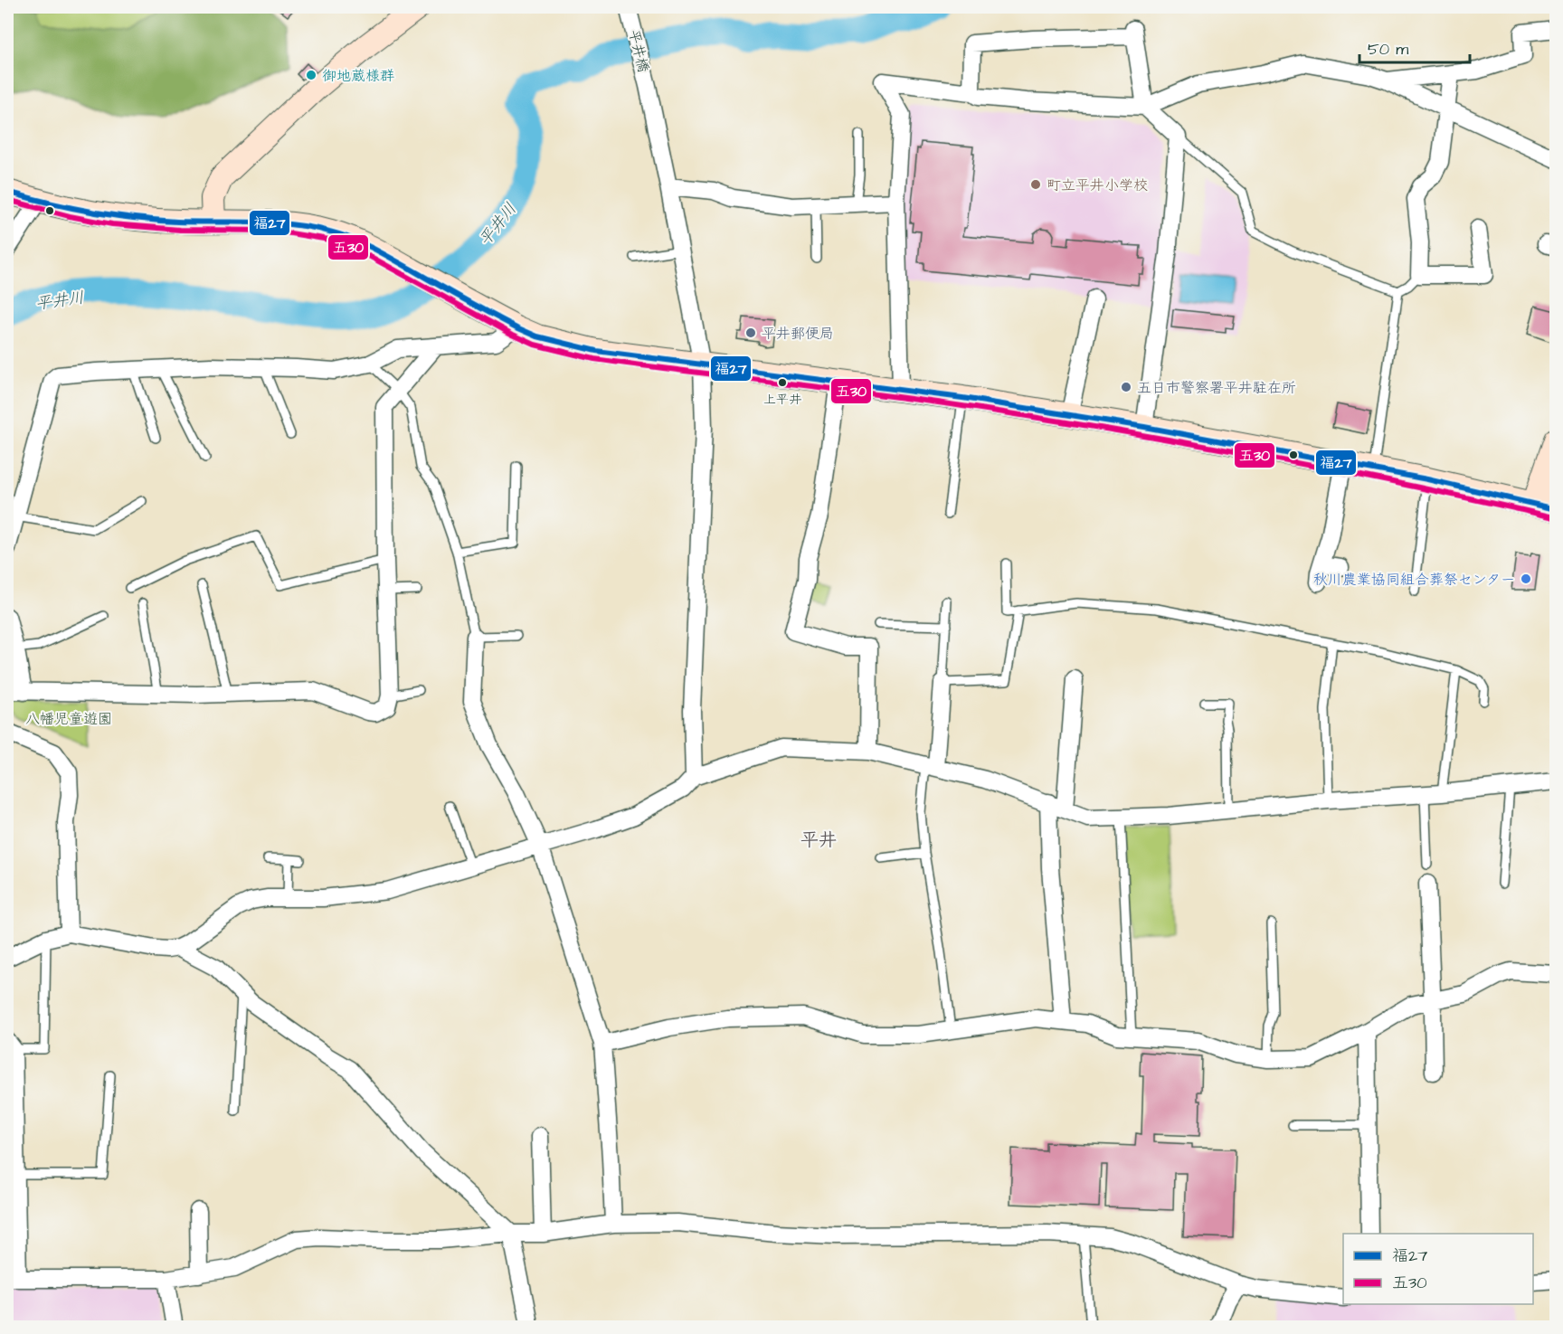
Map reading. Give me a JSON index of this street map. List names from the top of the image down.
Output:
{
  "streets": {
    "street": ["平井橋"]
  },
  "districts": ["平井"],
  "water": ["平井川"],
  "parks": ["八幡児童遊園"],
  "places": [
    "御地蔵様群",
    "町立平井小学校",
    "平井郵便局",
    "上平井",
    "五日市警察署平井駐在所",
    "秋川農業協同組合葬祭センター"
  ],
  "lines": ["transit line 福27", "transit line 五30"],
  "legend": ["福27", "五30"],
  "scale_bar": "50 m"
}
